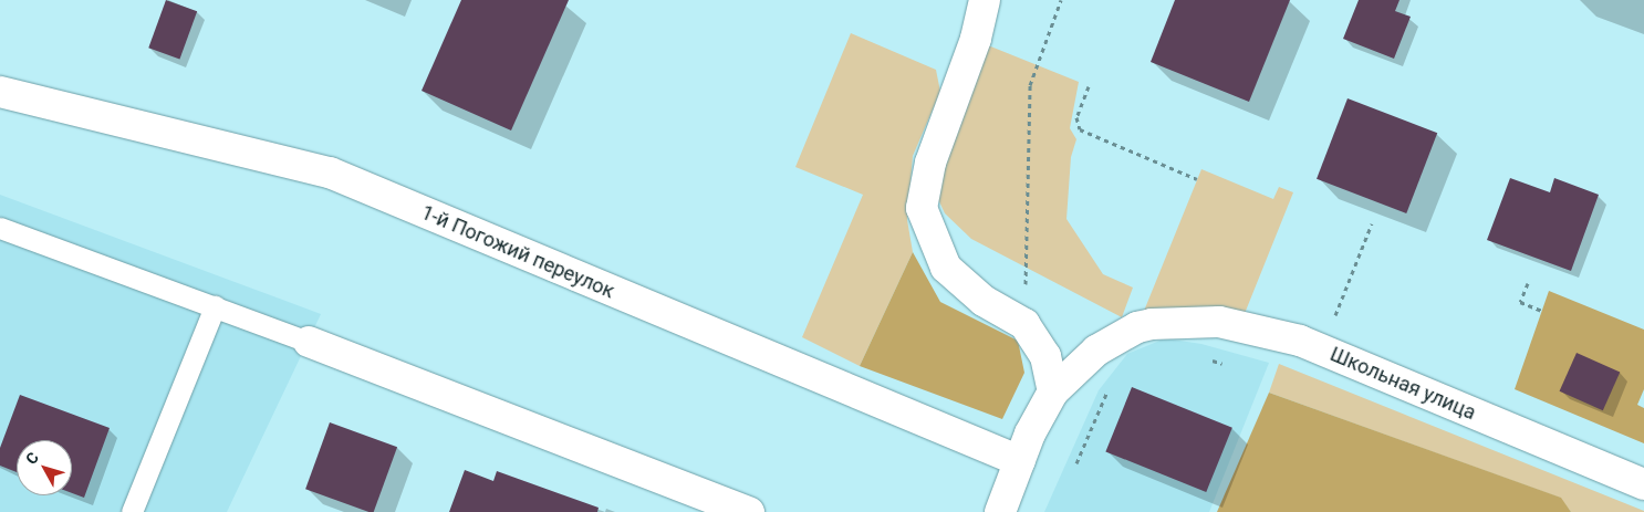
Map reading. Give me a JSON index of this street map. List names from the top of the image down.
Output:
{
  "streets": {
    "street": ["1-й Погожий переулок", "Школьная улица"]
  },
  "north": "top left"
}
